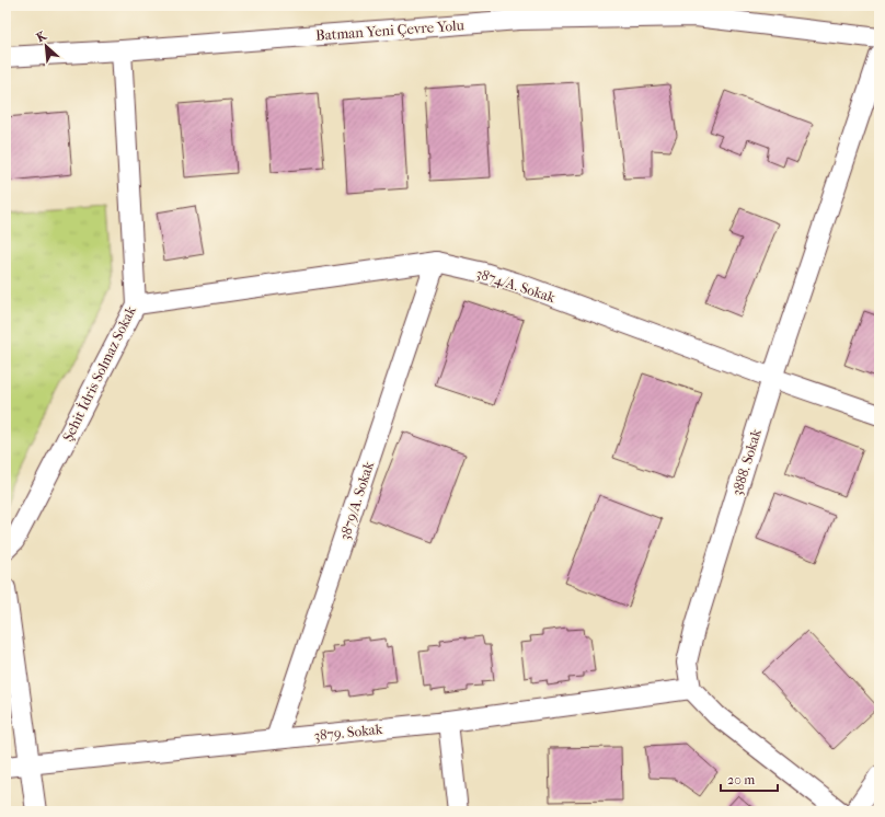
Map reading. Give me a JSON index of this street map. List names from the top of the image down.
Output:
{
  "streets": {
    "street": [
      "Batman Yeni Çevre Yolu",
      "3874/A. Sokak",
      "Şehit İdris Solmaz Sokak",
      "3888. Sokak",
      "3879/A. Sokak",
      "3879. Sokak"
    ]
  },
  "crossings": [
    ["Batman Yeni Çevre Yolu", "Şehit İdris Solmaz Sokak"],
    ["3874/A. Sokak", "Şehit İdris Solmaz Sokak"],
    ["3874/A. Sokak", "3888. Sokak"],
    ["3874/A. Sokak", "3879/A. Sokak"],
    ["3888. Sokak", "3879. Sokak"],
    ["3879/A. Sokak", "3879. Sokak"]
  ],
  "scale_bar": "20 m",
  "north": "top left"
}
